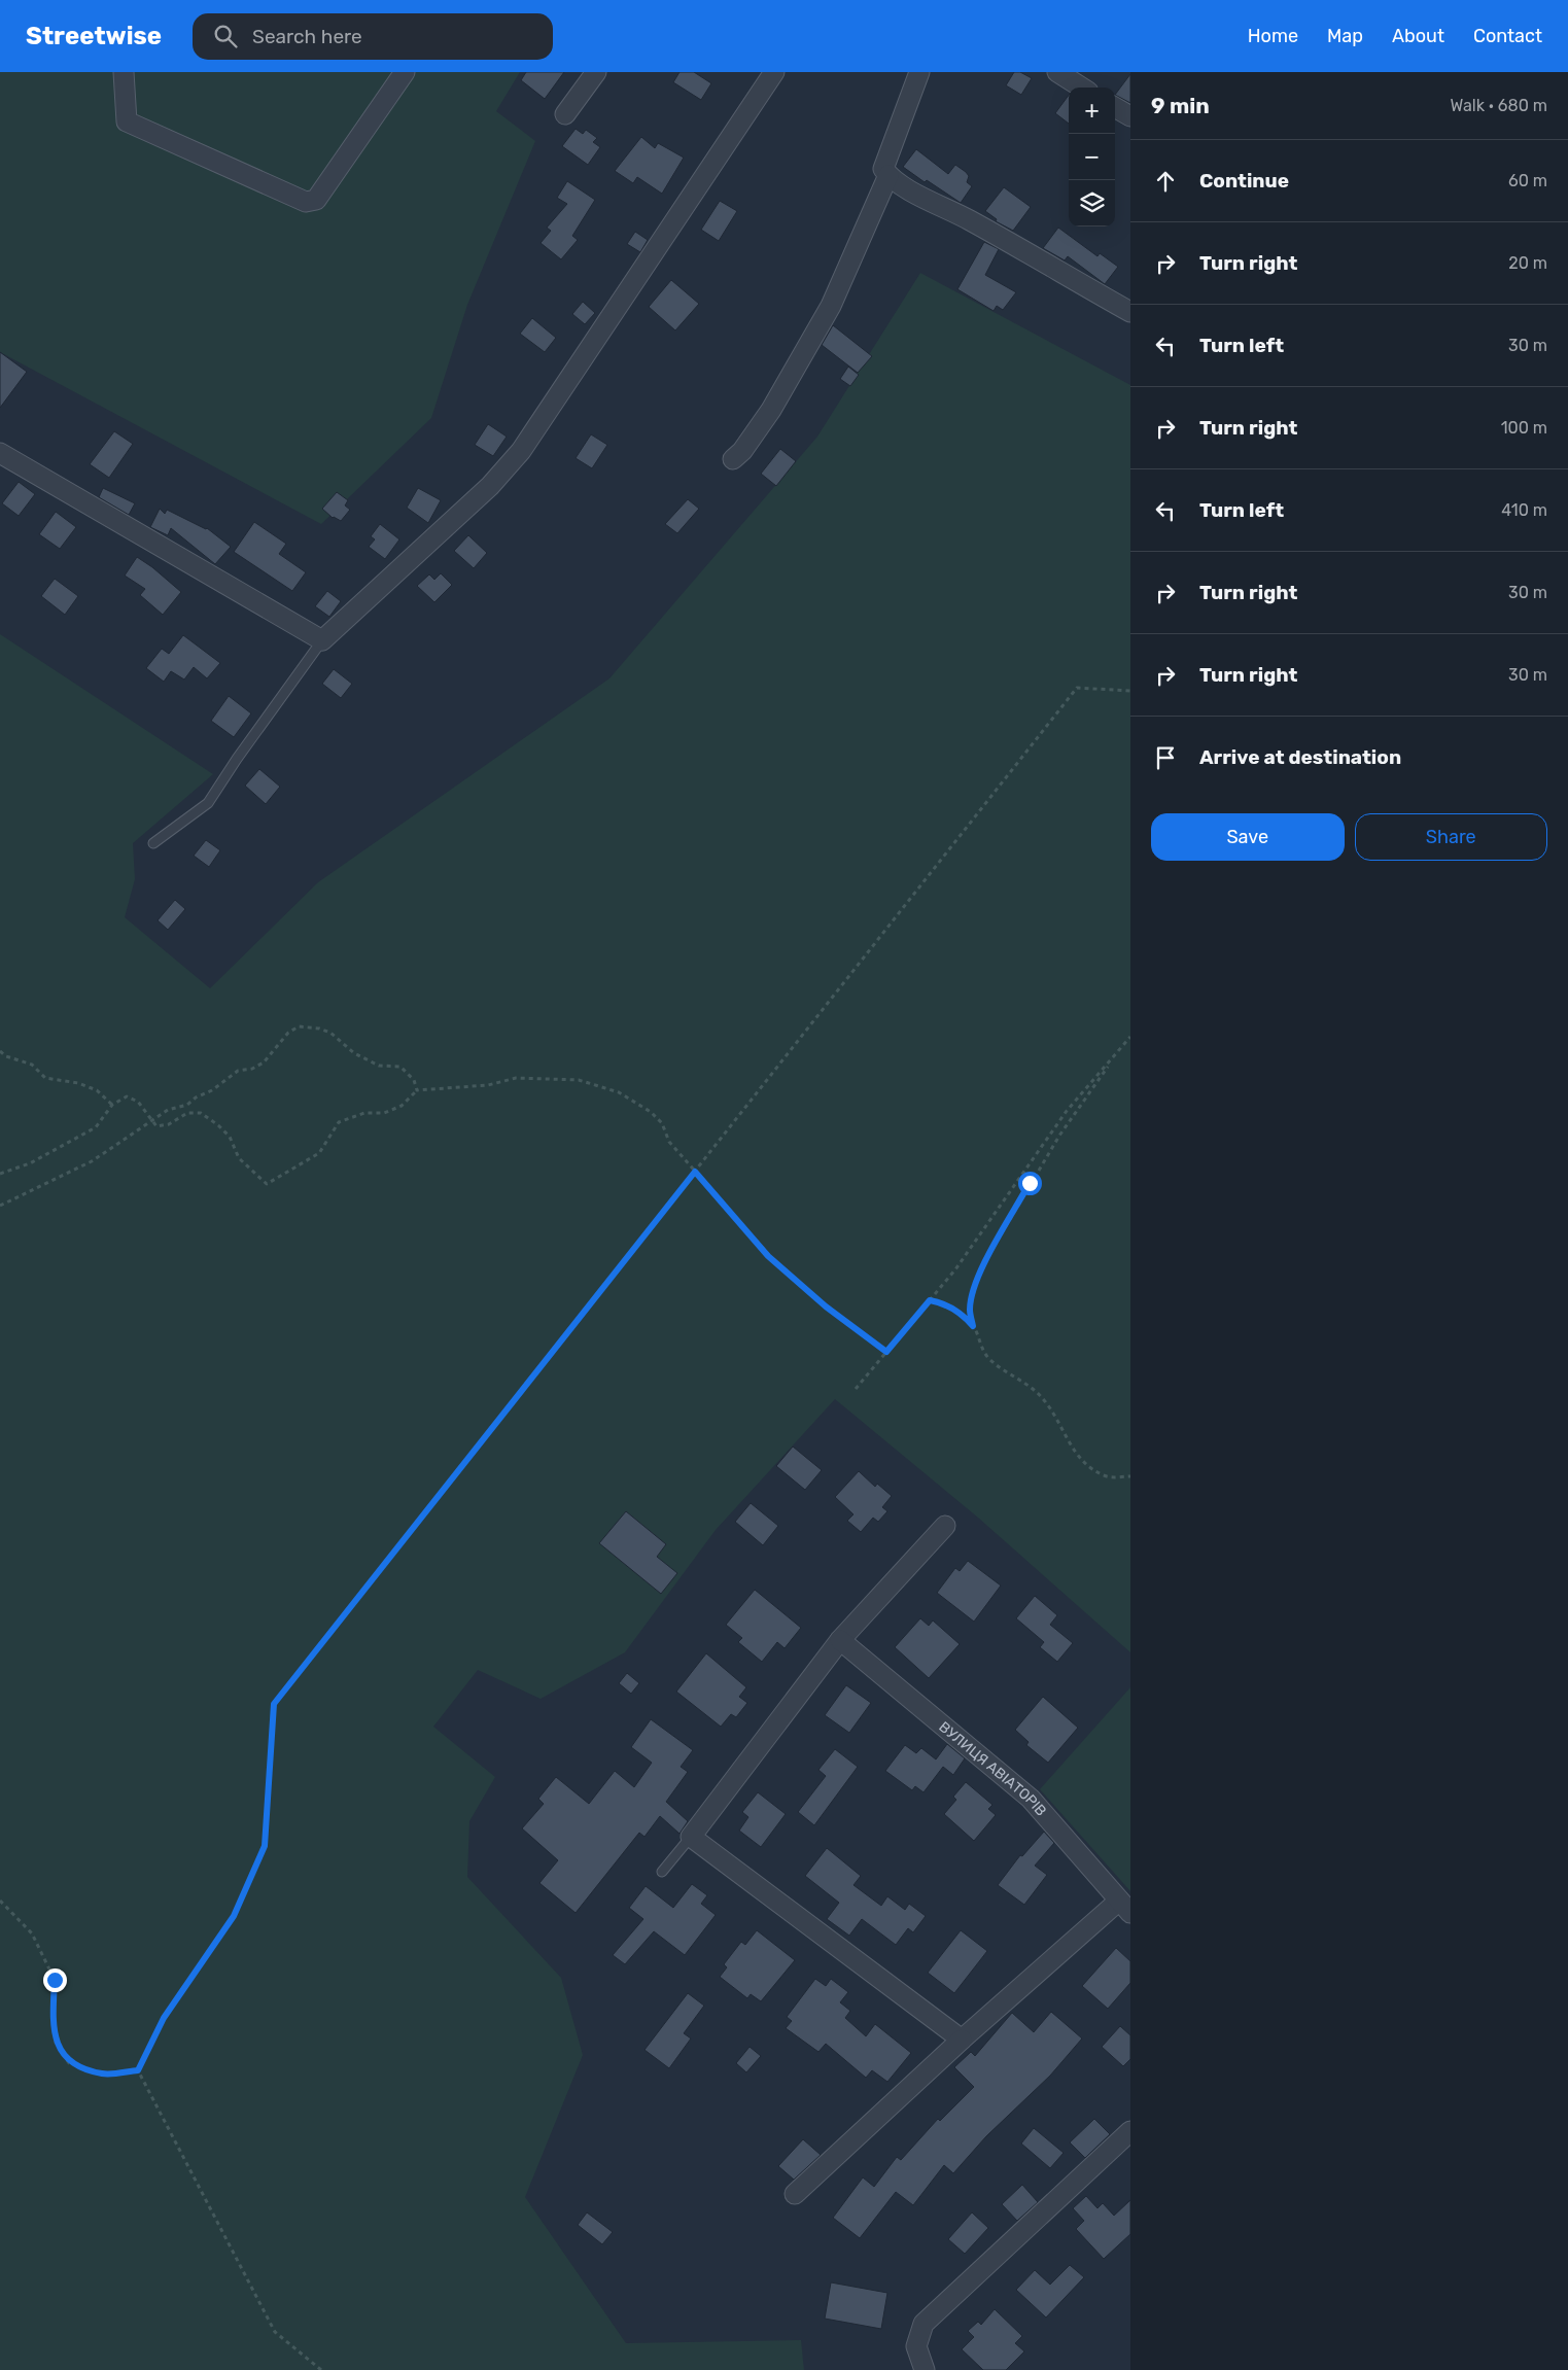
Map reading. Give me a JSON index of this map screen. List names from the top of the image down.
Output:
{
  "streets": {
    "street": ["ВУЛИЦЯ АВІАТОРІВ"]
  },
  "page": {
    "header": "Streetwise",
    "search": "Search here",
    "nav": [
      "Home",
      "Map",
      "About",
      "Contact"
    ],
    "heading": ["9 min", "Walk · 680 m"],
    "map_buttons": ["+", "−"],
    "list": [
      ["Continue", "60 m"],
      ["Turn right", "20 m"],
      ["Turn left", "30 m"],
      ["Turn right", "100 m"],
      ["Turn left", "410 m"],
      ["Turn right", "30 m"],
      ["Turn right", "30 m"],
      "Arrive at destination"
    ],
    "buttons": ["Save", "Share"]
  }
}
